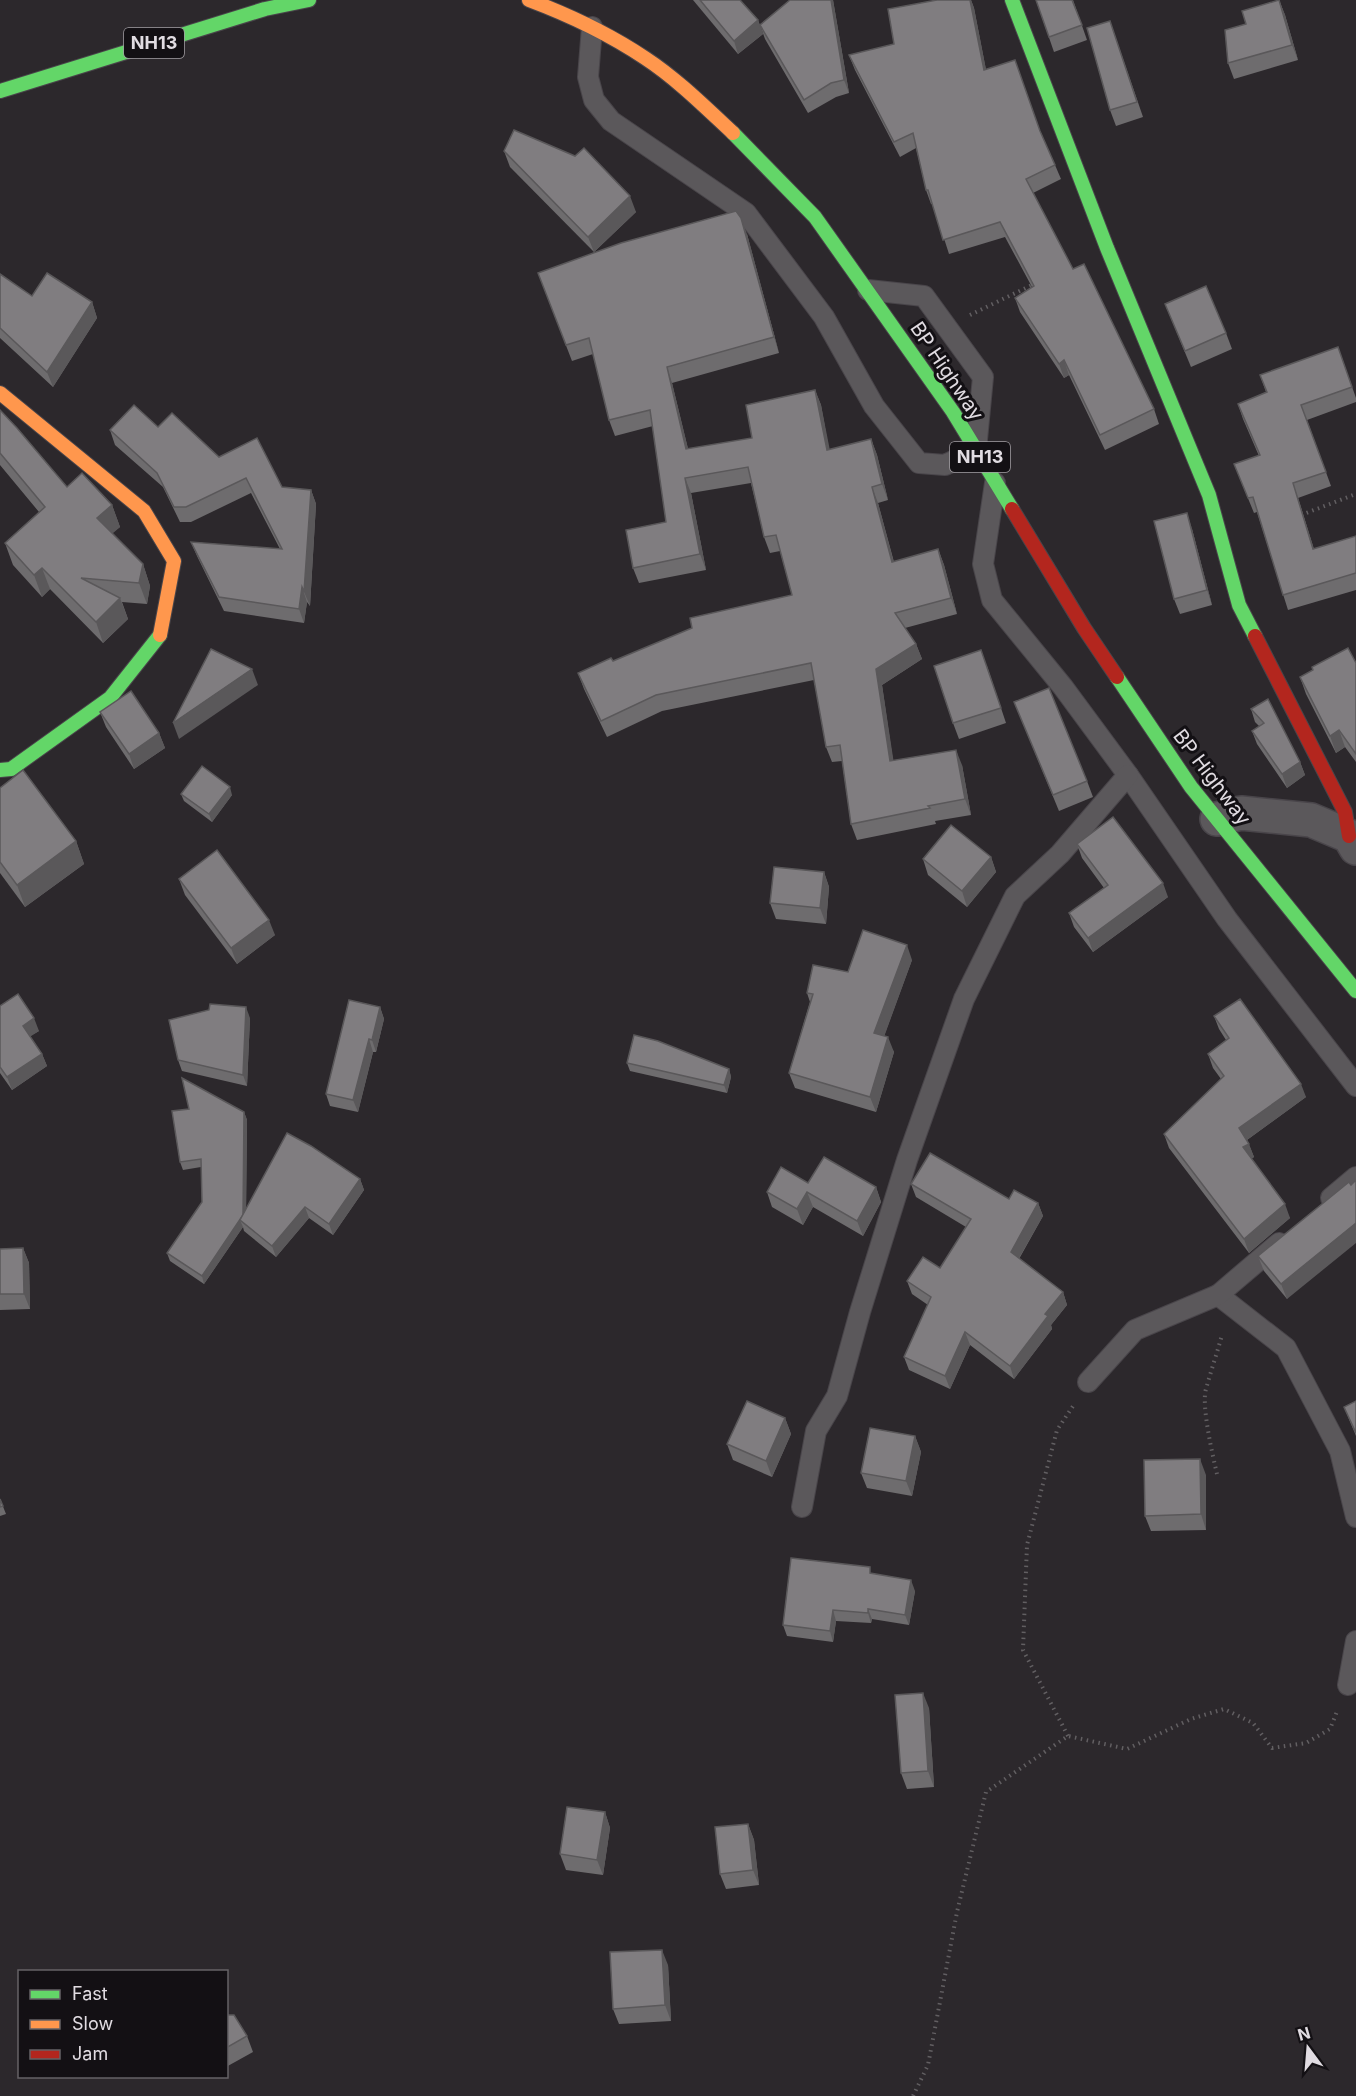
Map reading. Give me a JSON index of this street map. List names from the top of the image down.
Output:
{
  "streets": {
    "main road": ["NH13", "BP Highway"]
  },
  "legend": ["Fast", "Slow", "Jam"],
  "north": "top"
}
